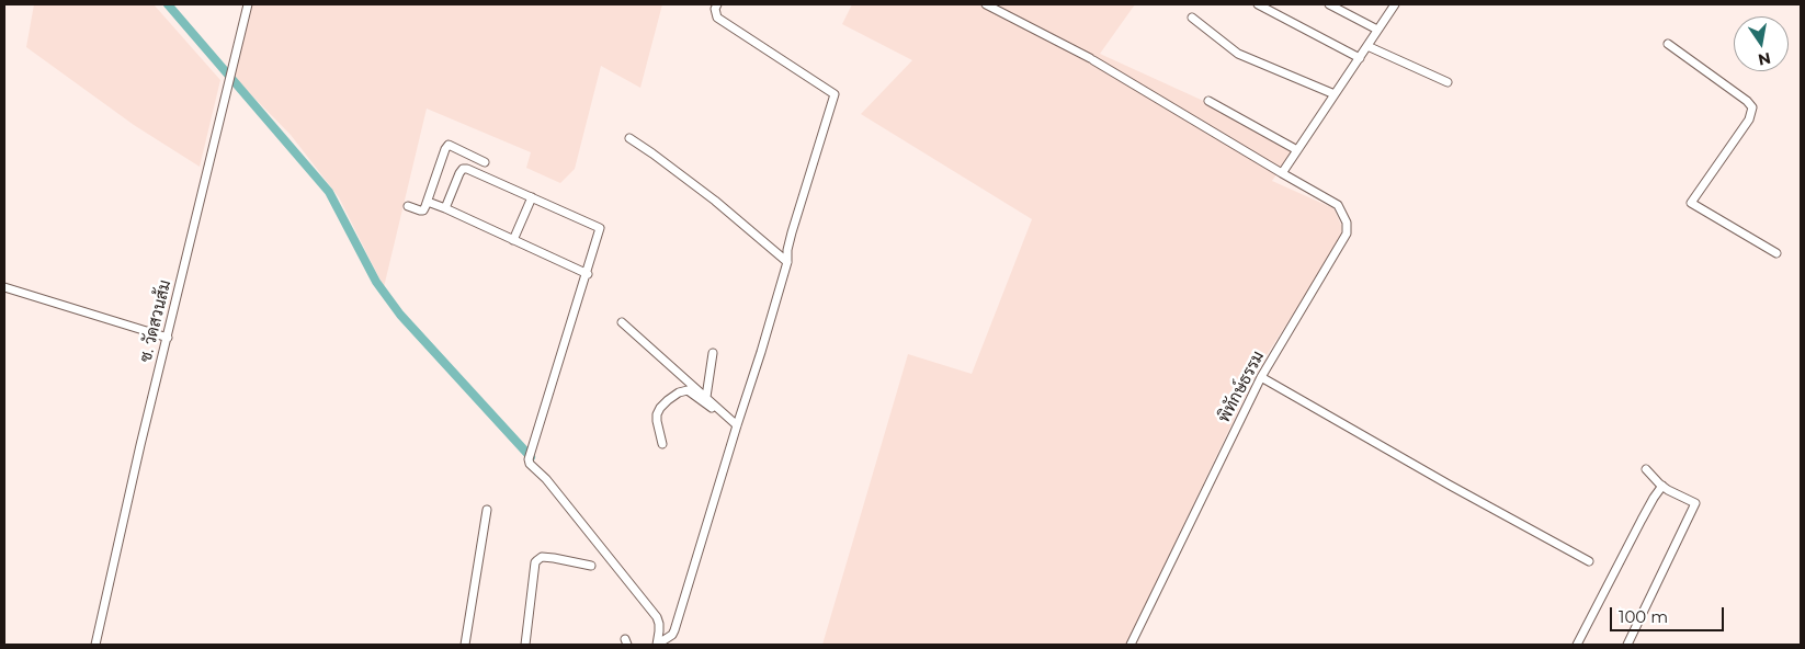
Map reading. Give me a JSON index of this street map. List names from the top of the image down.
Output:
{
  "streets": {
    "street": ["ซ. วัดสวนส้ม", "พิทักษ์ธรรม"]
  },
  "scale_bar": "100 m",
  "north": "bottom"
}
